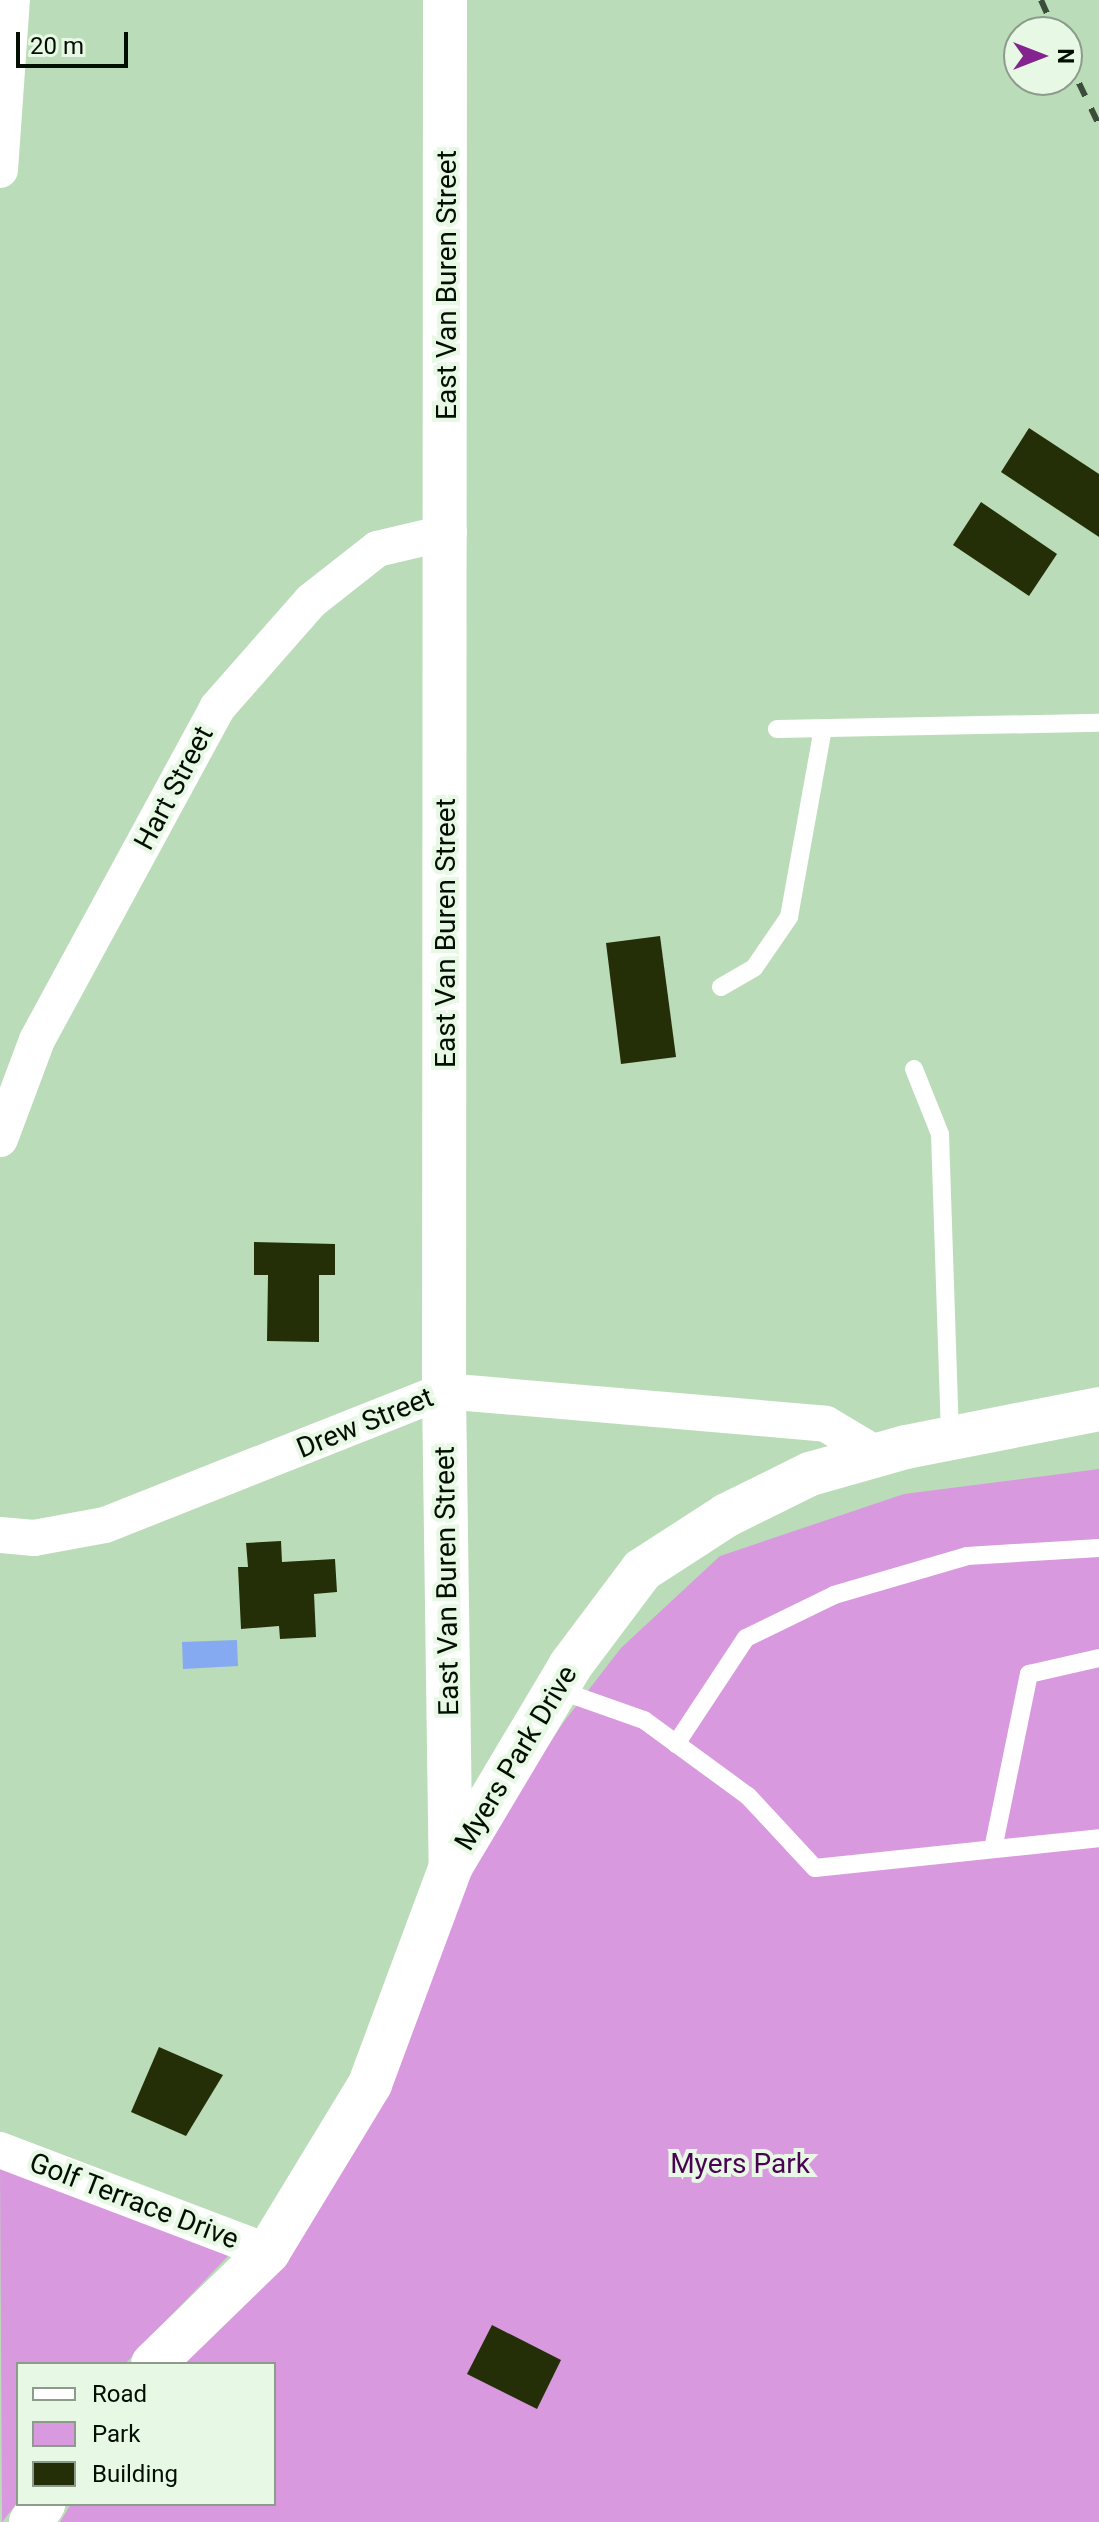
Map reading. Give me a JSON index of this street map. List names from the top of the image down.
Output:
{
  "streets": {
    "street": [
      "East Van Buren Street",
      "Hart Street",
      "Drew Street",
      "Myers Park Drive",
      "Golf Terrace Drive"
    ]
  },
  "crossings": [
    ["East Van Buren Street", "Hart Street"],
    ["East Van Buren Street", "Drew Street"],
    ["East Van Buren Street", "Myers Park Drive"],
    ["Drew Street", "Myers Park Drive"],
    ["Myers Park Drive", "Golf Terrace Drive"]
  ],
  "parks": ["Myers Park"],
  "legend": ["Road", "Park", "Building"],
  "scale_bar": "20 m",
  "north": "right"
}
